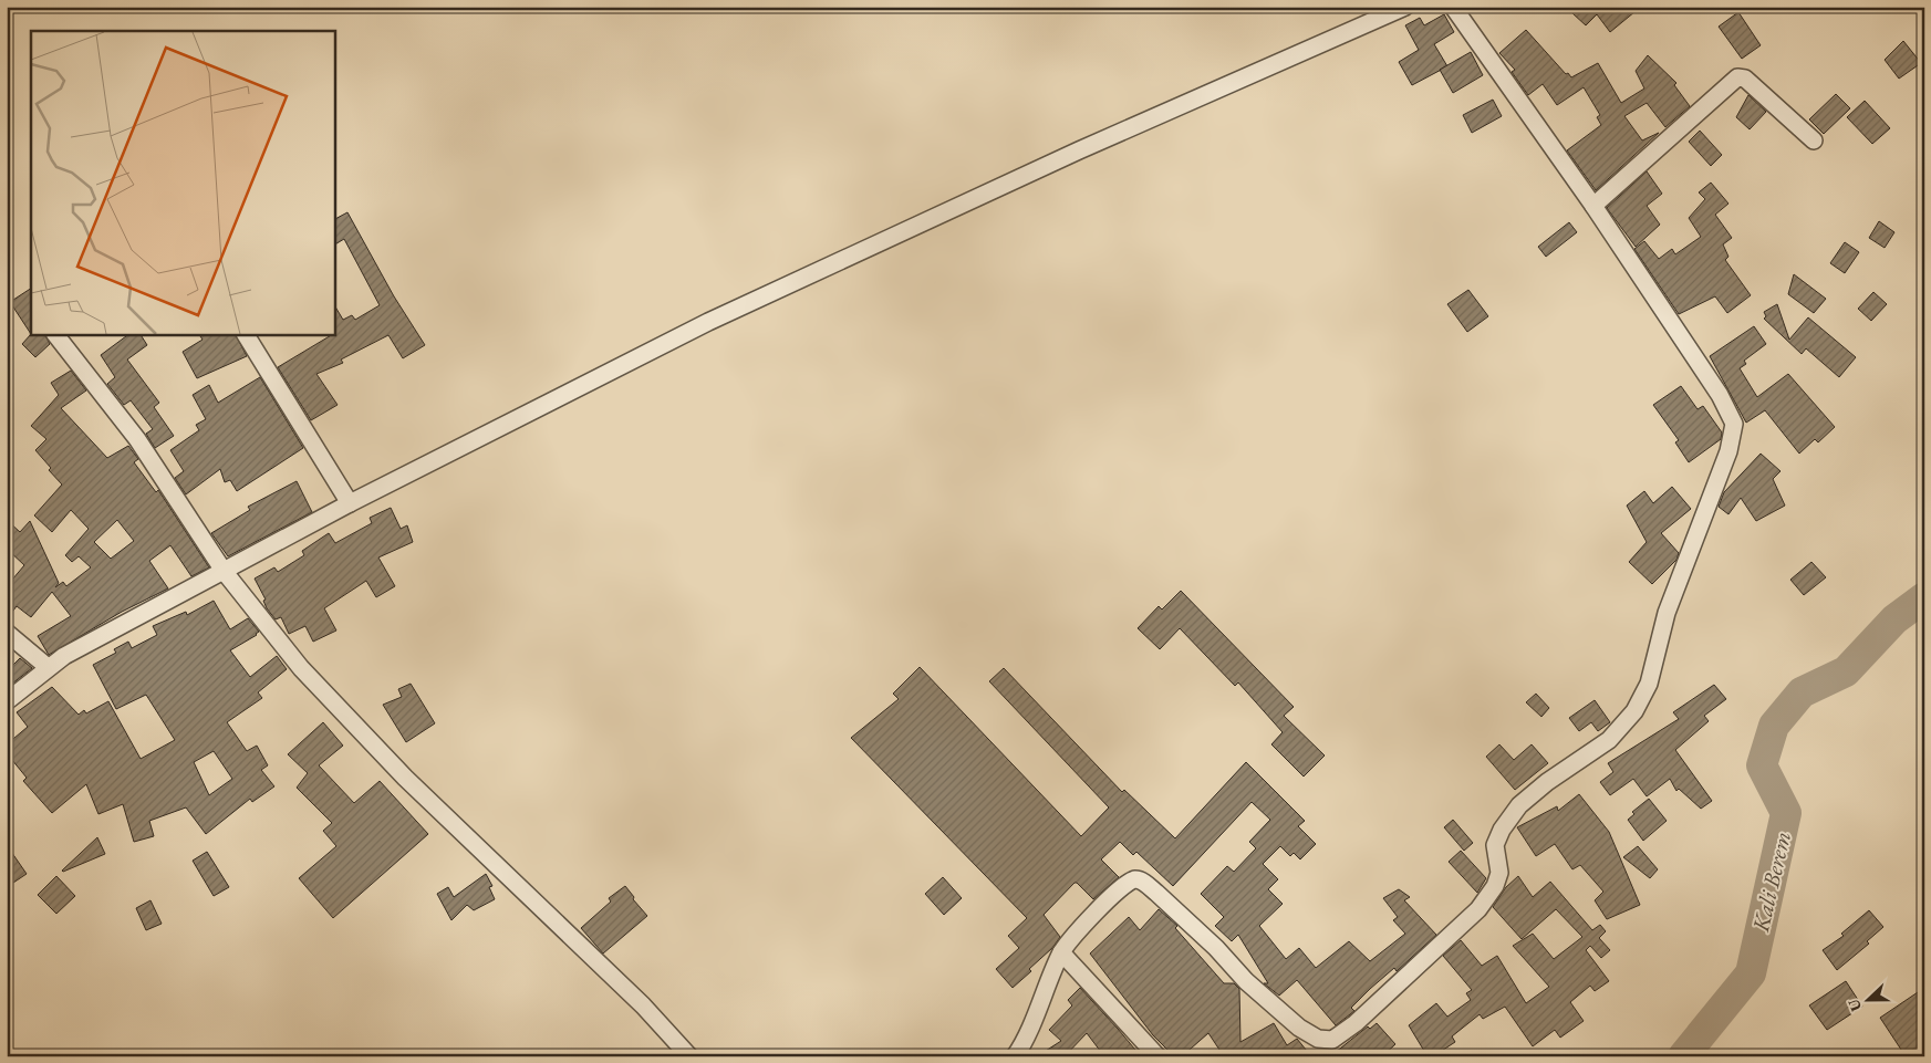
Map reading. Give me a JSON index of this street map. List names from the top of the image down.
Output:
{
  "water": ["Kali Berem"],
  "north": "left"
}
